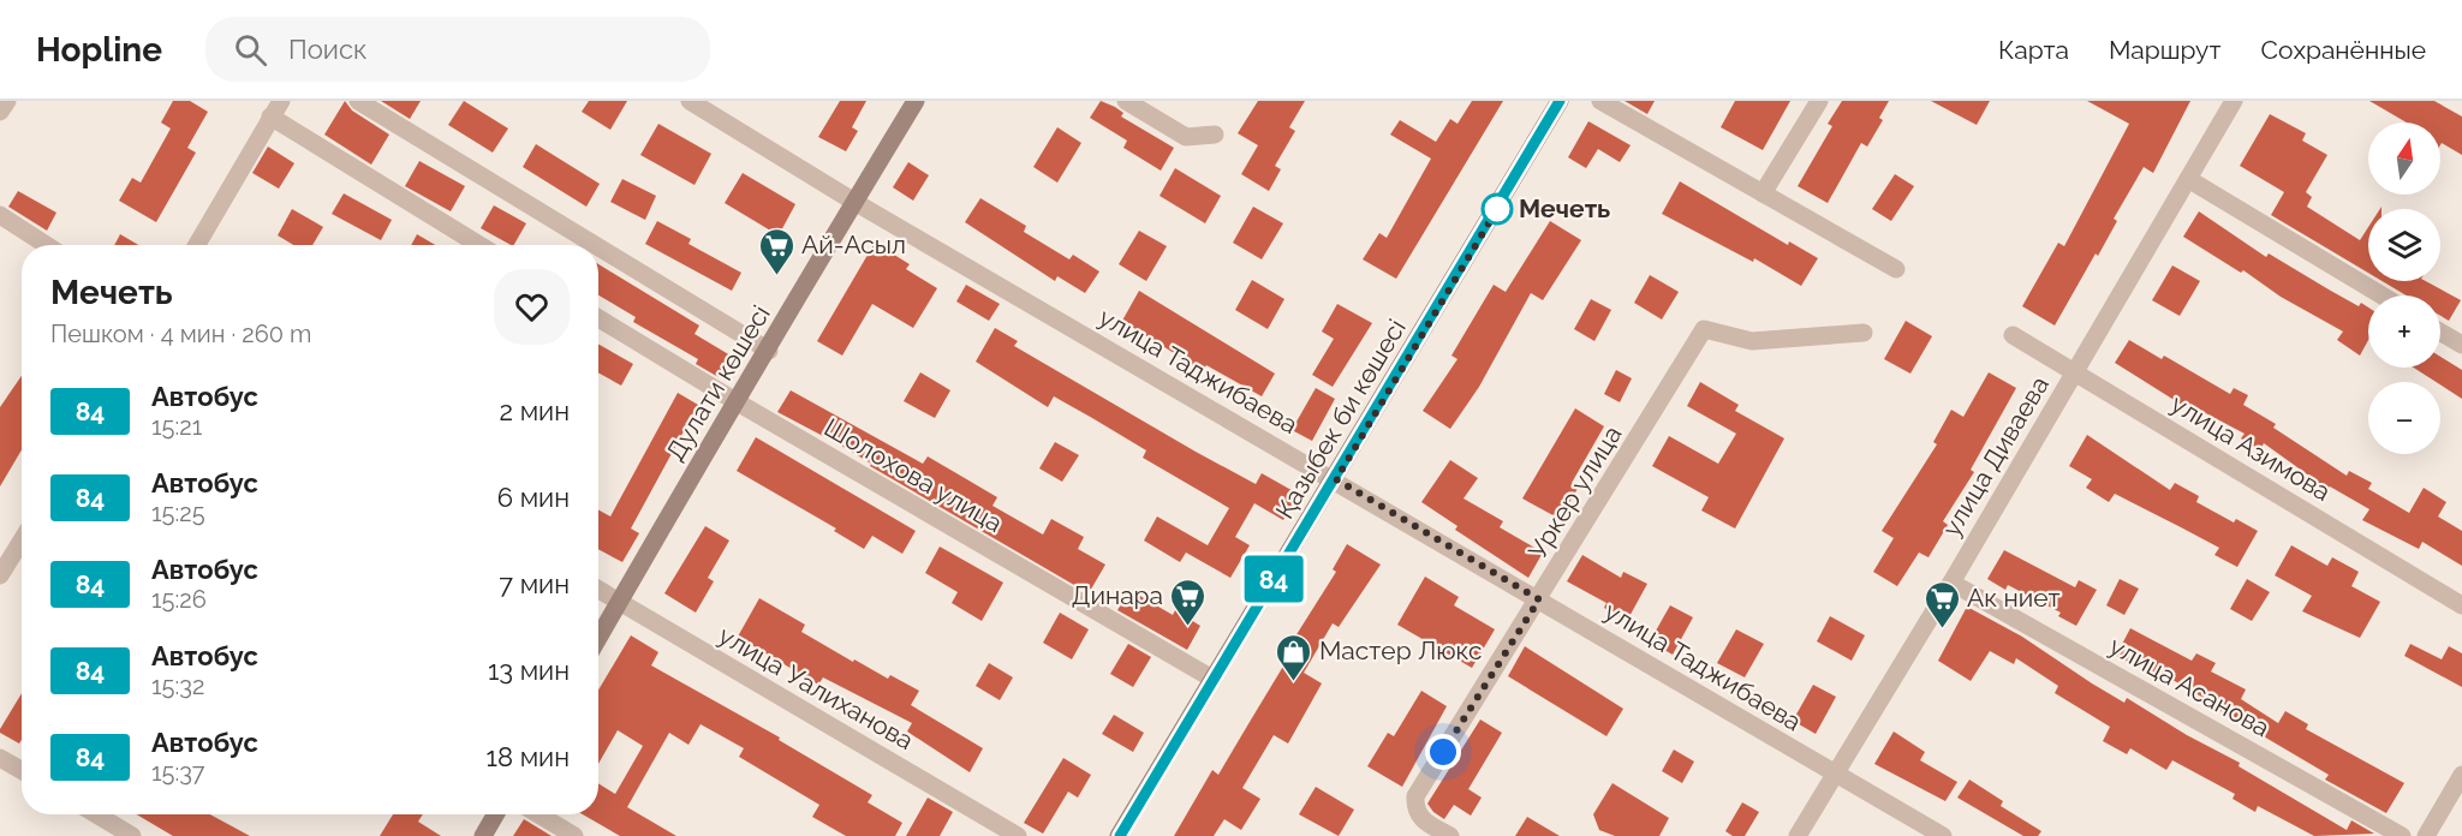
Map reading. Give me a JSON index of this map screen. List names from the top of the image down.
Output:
{
  "streets": {
    "main road": ["Дулати көшесі", "Қазыбек би көшесі"],
    "street": [
      "улица Таджибаева",
      "улица Азимова",
      "улица Диваева",
      "Шолохова улица",
      "Уркер улица",
      "улица Асанова",
      "улица Уалиханова"
    ]
  },
  "crossings": [
    ["улица Таджибаева", "Дулати көшесі"],
    ["улица Таджибаева", "Қазыбек би көшесі"],
    ["улица Таджибаева", "улица Диваева"],
    ["улица Таджибаева", "Уркер улица"],
    ["Дулати көшесі", "Шолохова улица"],
    ["Дулати көшесі", "улица Уалиханова"],
    ["Қазыбек би көшесі", "Шолохова улица"],
    ["улица Азимова", "улица Диваева"],
    ["улица Диваева", "улица Асанова"]
  ],
  "places": {
    "other": ["Мечеть"],
    "supermarket": ["Ай-Асыл", "Динара", "Ак ниет"],
    "shop": ["Мастер Люкс"]
  },
  "lines": ["bus line 84"],
  "north": "top",
  "page": {
    "header": "Hopline",
    "search": "Поиск",
    "nav": ["Карта", "Маршрут", "Сохранённые"],
    "on_map": "84",
    "map_buttons": ["+", "−"],
    "heading": ["Мечеть", "Пешком · 4 мин · 260 m"],
    "list": [
      {
        "mark": "84",
        "name": "Автобус",
        "note": "15:21",
        "value": "2 мин"
      },
      {
        "mark": "84",
        "name": "Автобус",
        "note": "15:25",
        "value": "6 мин"
      },
      {
        "mark": "84",
        "name": "Автобус",
        "note": "15:26",
        "value": "7 мин"
      },
      {
        "mark": "84",
        "name": "Автобус",
        "note": "15:32",
        "value": "13 мин"
      },
      {
        "mark": "84",
        "name": "Автобус",
        "note": "15:37",
        "value": "18 мин"
      }
    ]
  }
}
